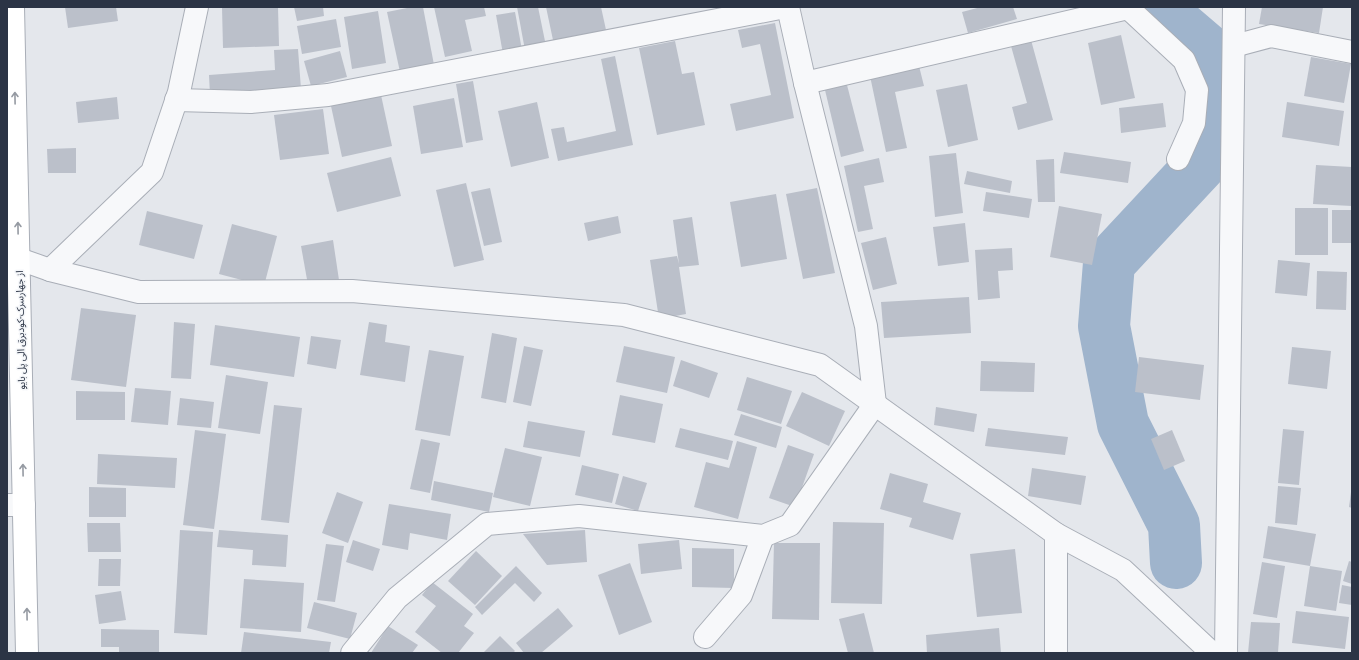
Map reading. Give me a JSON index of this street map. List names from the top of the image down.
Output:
{
  "streets": {
    "street": ["از جهارسرک-کودبرق الی پل بایو"]
  },
  "one_way": ["از جهارسرک-کودبرق الی پل بایو"]
}
